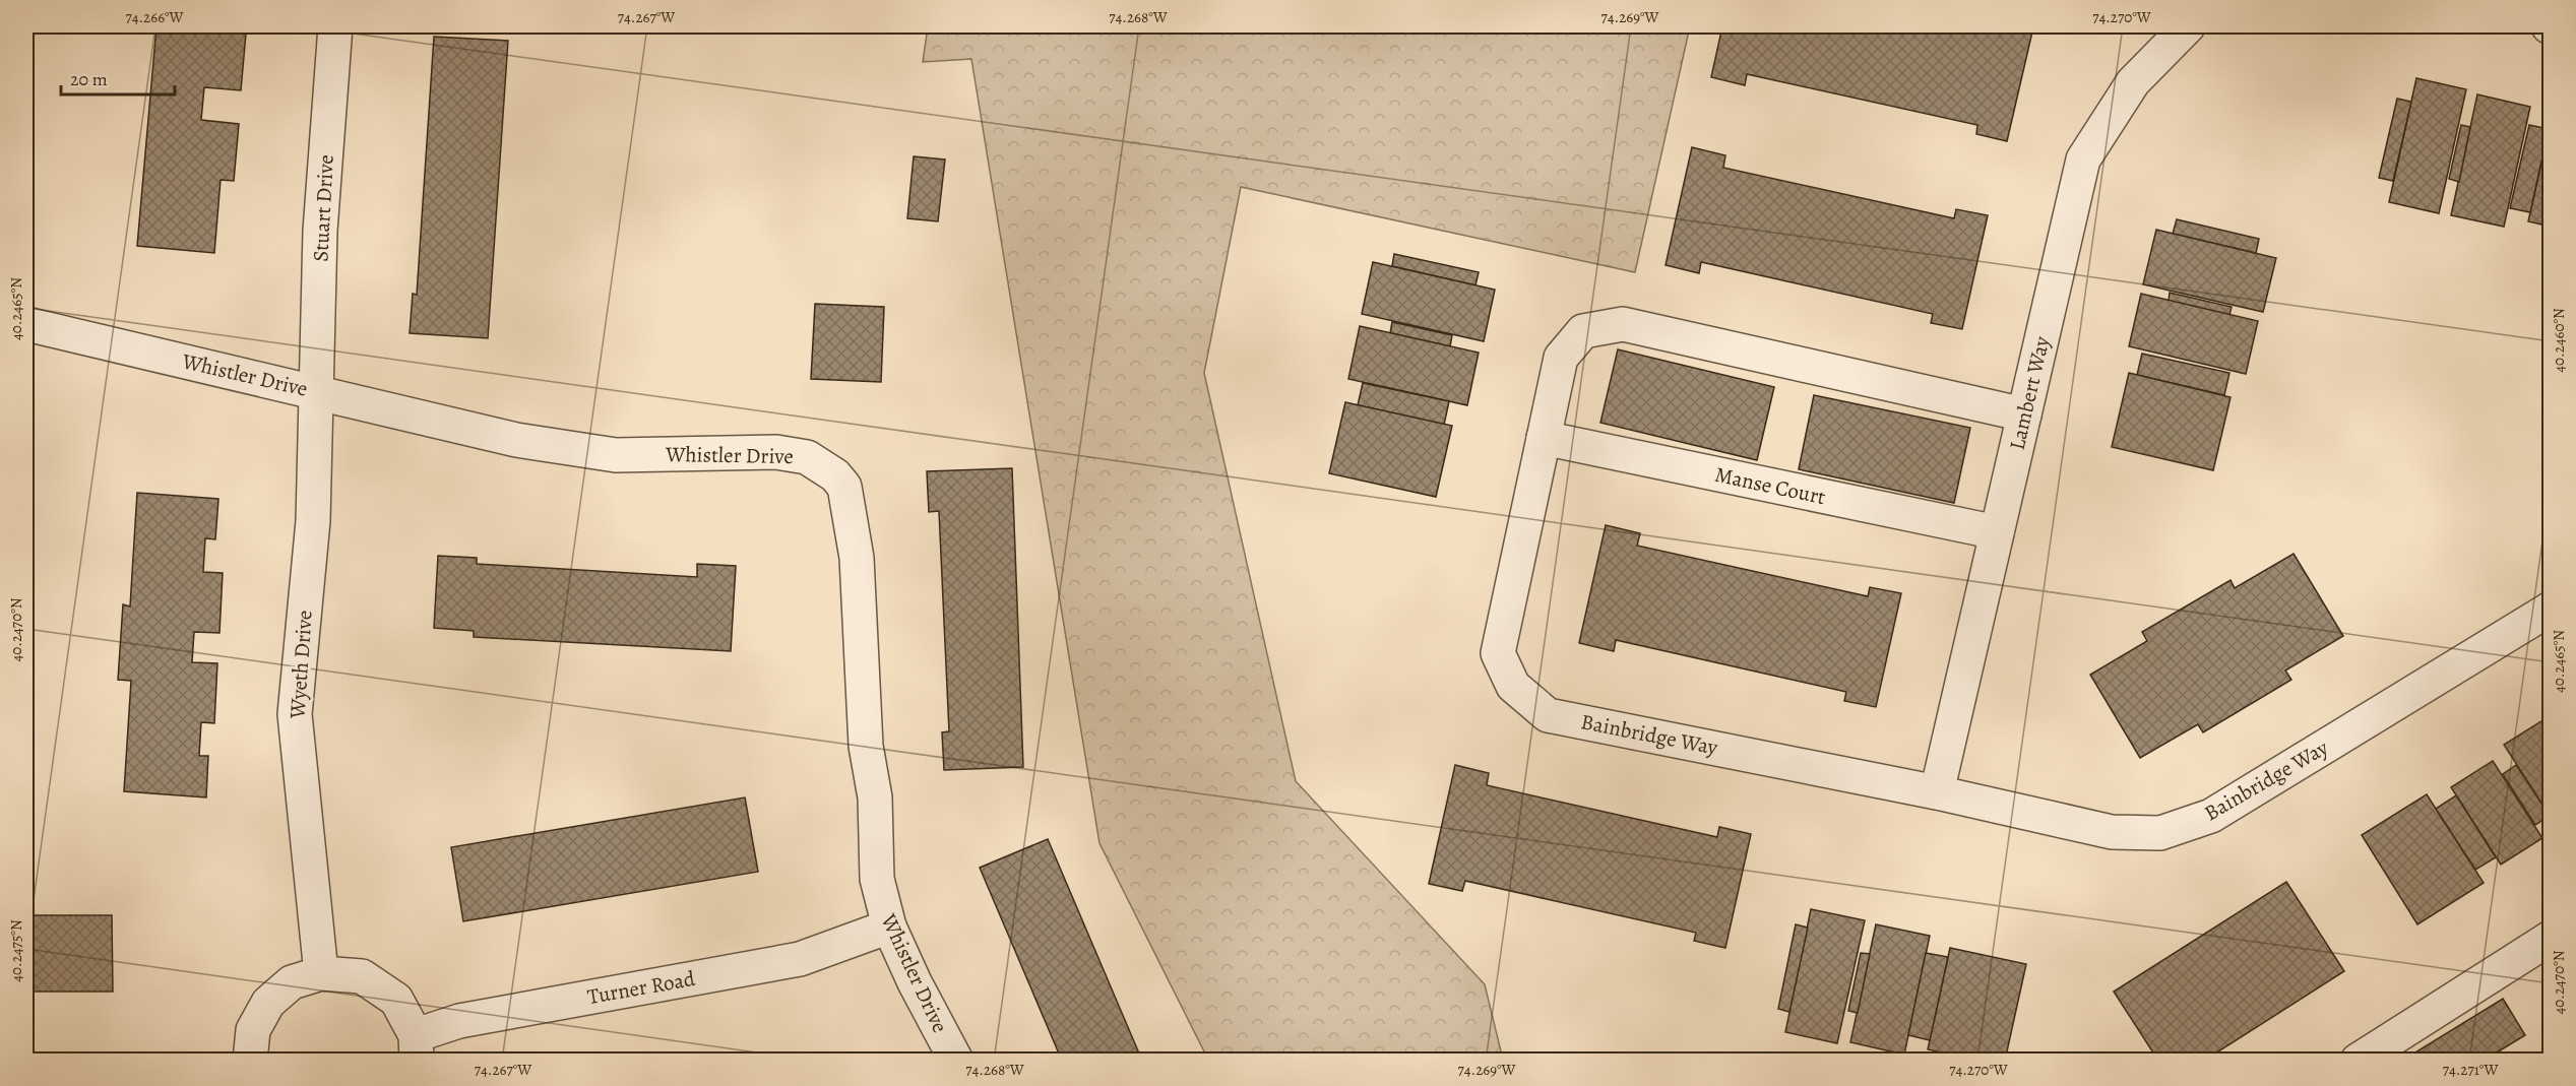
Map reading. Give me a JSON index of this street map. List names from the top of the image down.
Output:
{
  "streets": {
    "street": [
      "Stuart Drive",
      "Whistler Drive",
      "Lambert Way",
      "Manse Court",
      "Wyeth Drive",
      "Bainbridge Way",
      "Turner Road"
    ]
  },
  "crossings": [
    ["Stuart Drive", "Whistler Drive"],
    ["Stuart Drive", "Wyeth Drive"],
    ["Whistler Drive", "Wyeth Drive"],
    ["Whistler Drive", "Turner Road"],
    ["Lambert Way", "Manse Court"],
    ["Lambert Way", "Bainbridge Way"],
    ["Manse Court", "Bainbridge Way"]
  ],
  "scale_bar": "20 m",
  "coordinates": [
    "74.266°W",
    "74.267°W",
    "74.268°W",
    "74.269°W",
    "74.270°W",
    "40.2465°N",
    "40.2460°N",
    "40.2470°N",
    "40.2475°N",
    "74.271°W"
  ]
}
